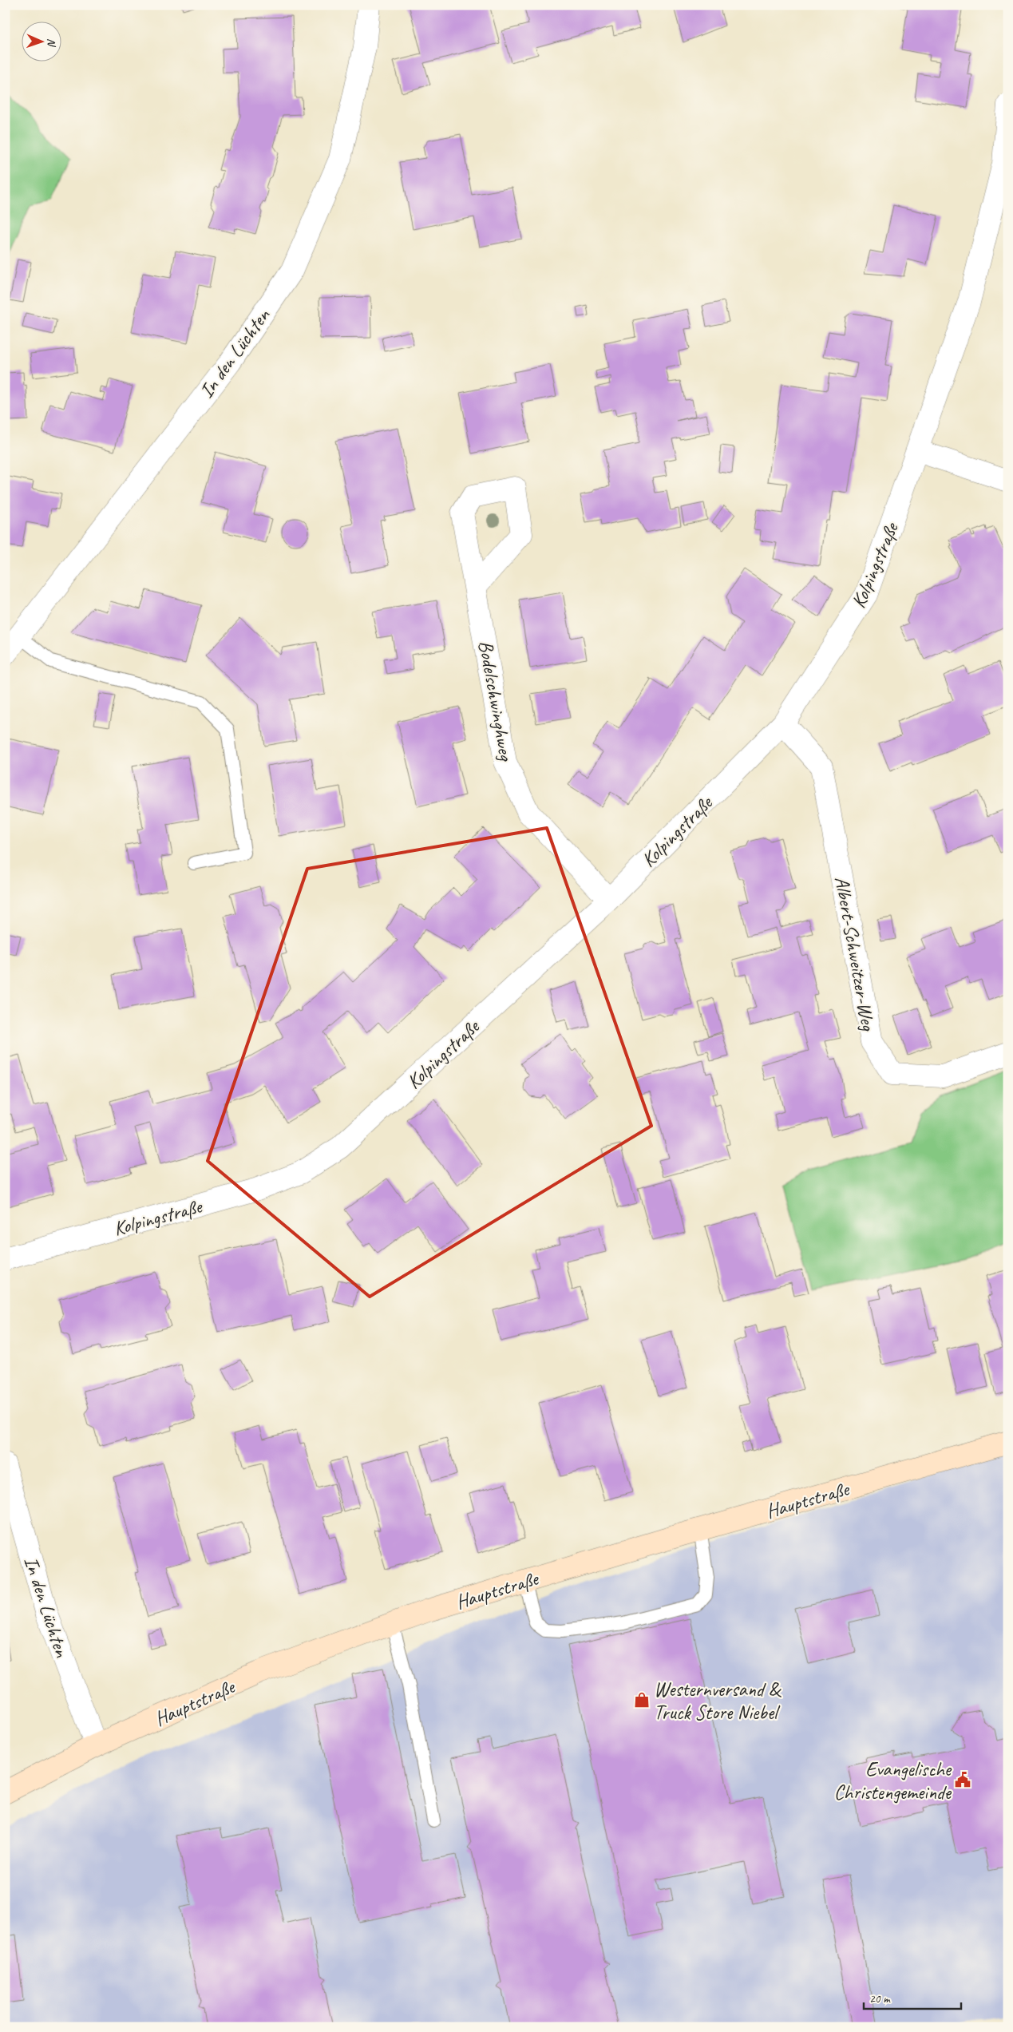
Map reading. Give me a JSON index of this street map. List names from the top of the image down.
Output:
{
  "streets": {
    "main road": ["Hauptstraße"],
    "street": [
      "In den Lüchten",
      "Kolpingstraße",
      "Bodelschwinghweg",
      "Albert-Schweitzer-Weg"
    ]
  },
  "crossings": [
    ["In den Lüchten", "Hauptstraße"],
    ["Kolpingstraße", "Bodelschwinghweg"],
    ["Kolpingstraße", "Albert-Schweitzer-Weg"]
  ],
  "places": {
    "shop": ["Westernversand & Truck Store Niebel"],
    "public building": ["Evangelische Christengemeinde"]
  },
  "scale_bar": "20 m",
  "north": "right"
}
